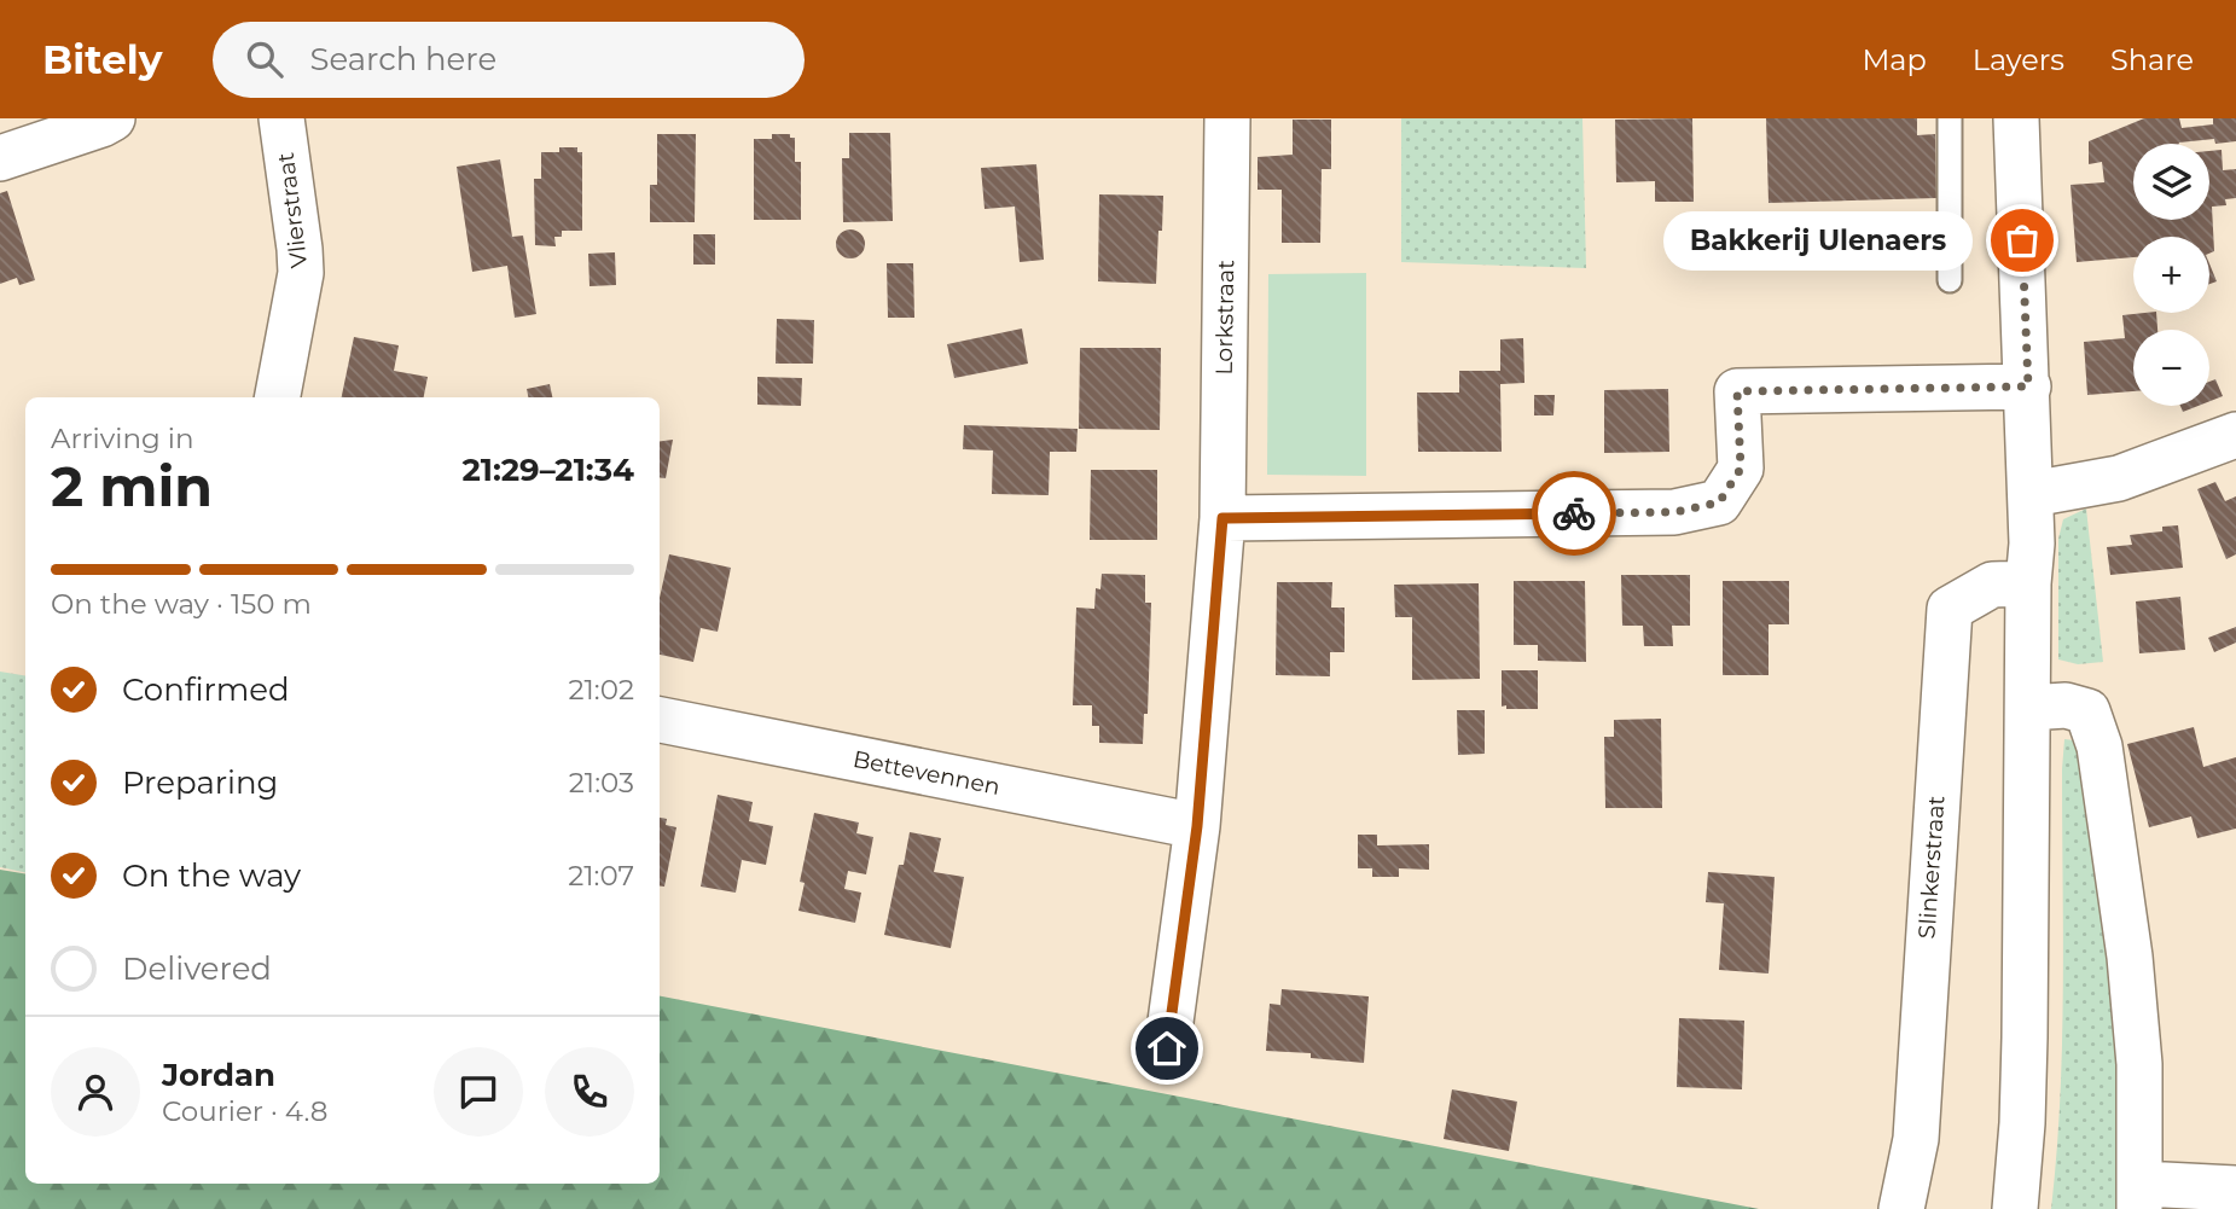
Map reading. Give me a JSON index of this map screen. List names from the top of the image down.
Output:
{
  "streets": {
    "street": [
      "Vlierstraat",
      "Lorkstraat",
      "Bettevennen",
      "Slinkerstraat"
    ]
  },
  "crossings": [
    ["Lorkstraat", "Bettevennen"]
  ],
  "places": ["Bakkerij Ulenaers"],
  "page": {
    "header": "Bitely",
    "search": "Search here",
    "nav": ["Map", "Layers", "Share"],
    "map_buttons": ["+", "−"],
    "bubble": "Bakkerij Ulenaers",
    "heading": ["2 min", "Arriving in", "21:29–21:34"],
    "panel": ["Jordan", "Courier · 4.8"],
    "bar": "On the way · 150 m",
    "list": [
      ["Confirmed", "21:02"],
      ["Preparing", "21:03"],
      ["On the way", "21:07"],
      "Delivered"
    ]
  }
}
